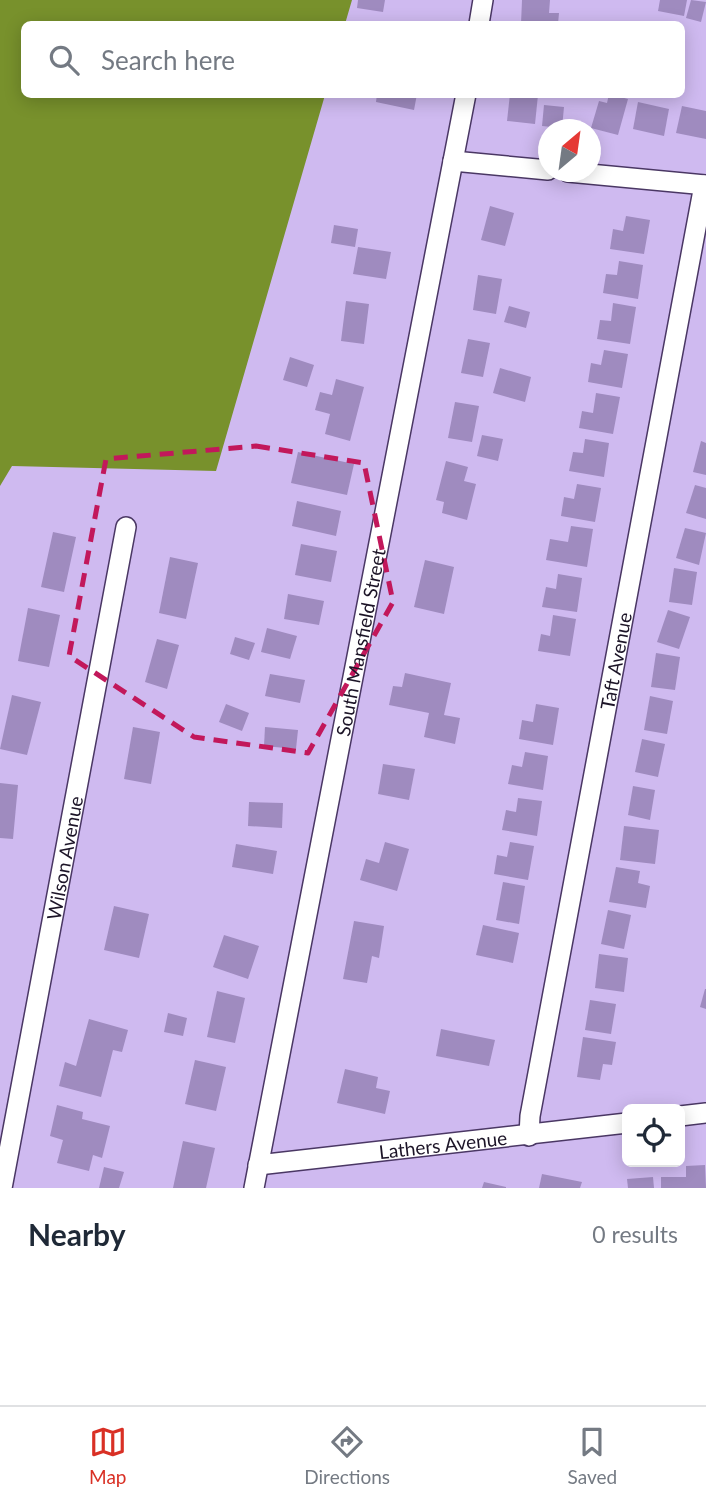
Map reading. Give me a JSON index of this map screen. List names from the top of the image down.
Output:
{
  "streets": {
    "street": [
      "South Mansfield Street",
      "Taft Avenue",
      "Wilson Avenue",
      "Lathers Avenue"
    ]
  },
  "crossings": [
    ["South Mansfield Street", "Lathers Avenue"],
    ["Taft Avenue", "Lathers Avenue"]
  ],
  "north": "top right",
  "page": {
    "search": "Search here",
    "heading": ["Nearby", "0 results"],
    "nav": ["Map", "Directions", "Saved"]
  }
}
